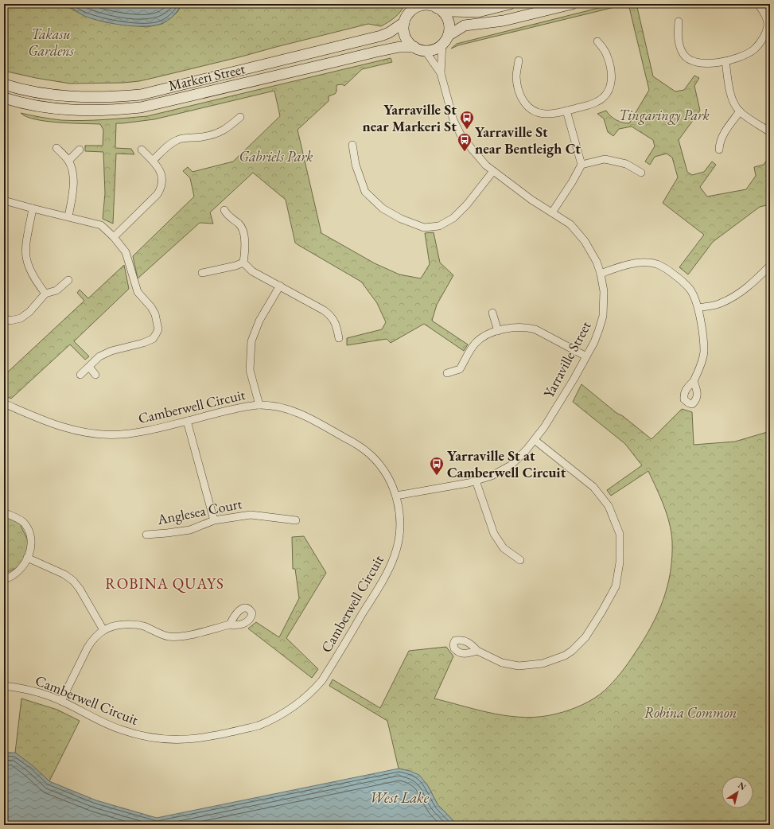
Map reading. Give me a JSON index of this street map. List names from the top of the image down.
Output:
{
  "streets": {
    "main road": ["Markeri Street"],
    "street": ["Yarraville Street", "Camberwell Circuit", "Anglesea Court"]
  },
  "crossings": [
    ["Markeri Street", "Yarraville Street"],
    ["Yarraville Street", "Camberwell Circuit"]
  ],
  "districts": ["ROBINA QUAYS"],
  "water": ["West Lake"],
  "parks": [
    "Takasu Gardens",
    "Tingaringy Park",
    "Gabriels Park",
    "Robina Common"
  ],
  "places": {
    "bus stop": ["Yarraville St near Markeri St", "Yarraville St near Bentleigh Ct", "Yarraville St at Camberwell Circuit"]
  },
  "north": "top right"
}
